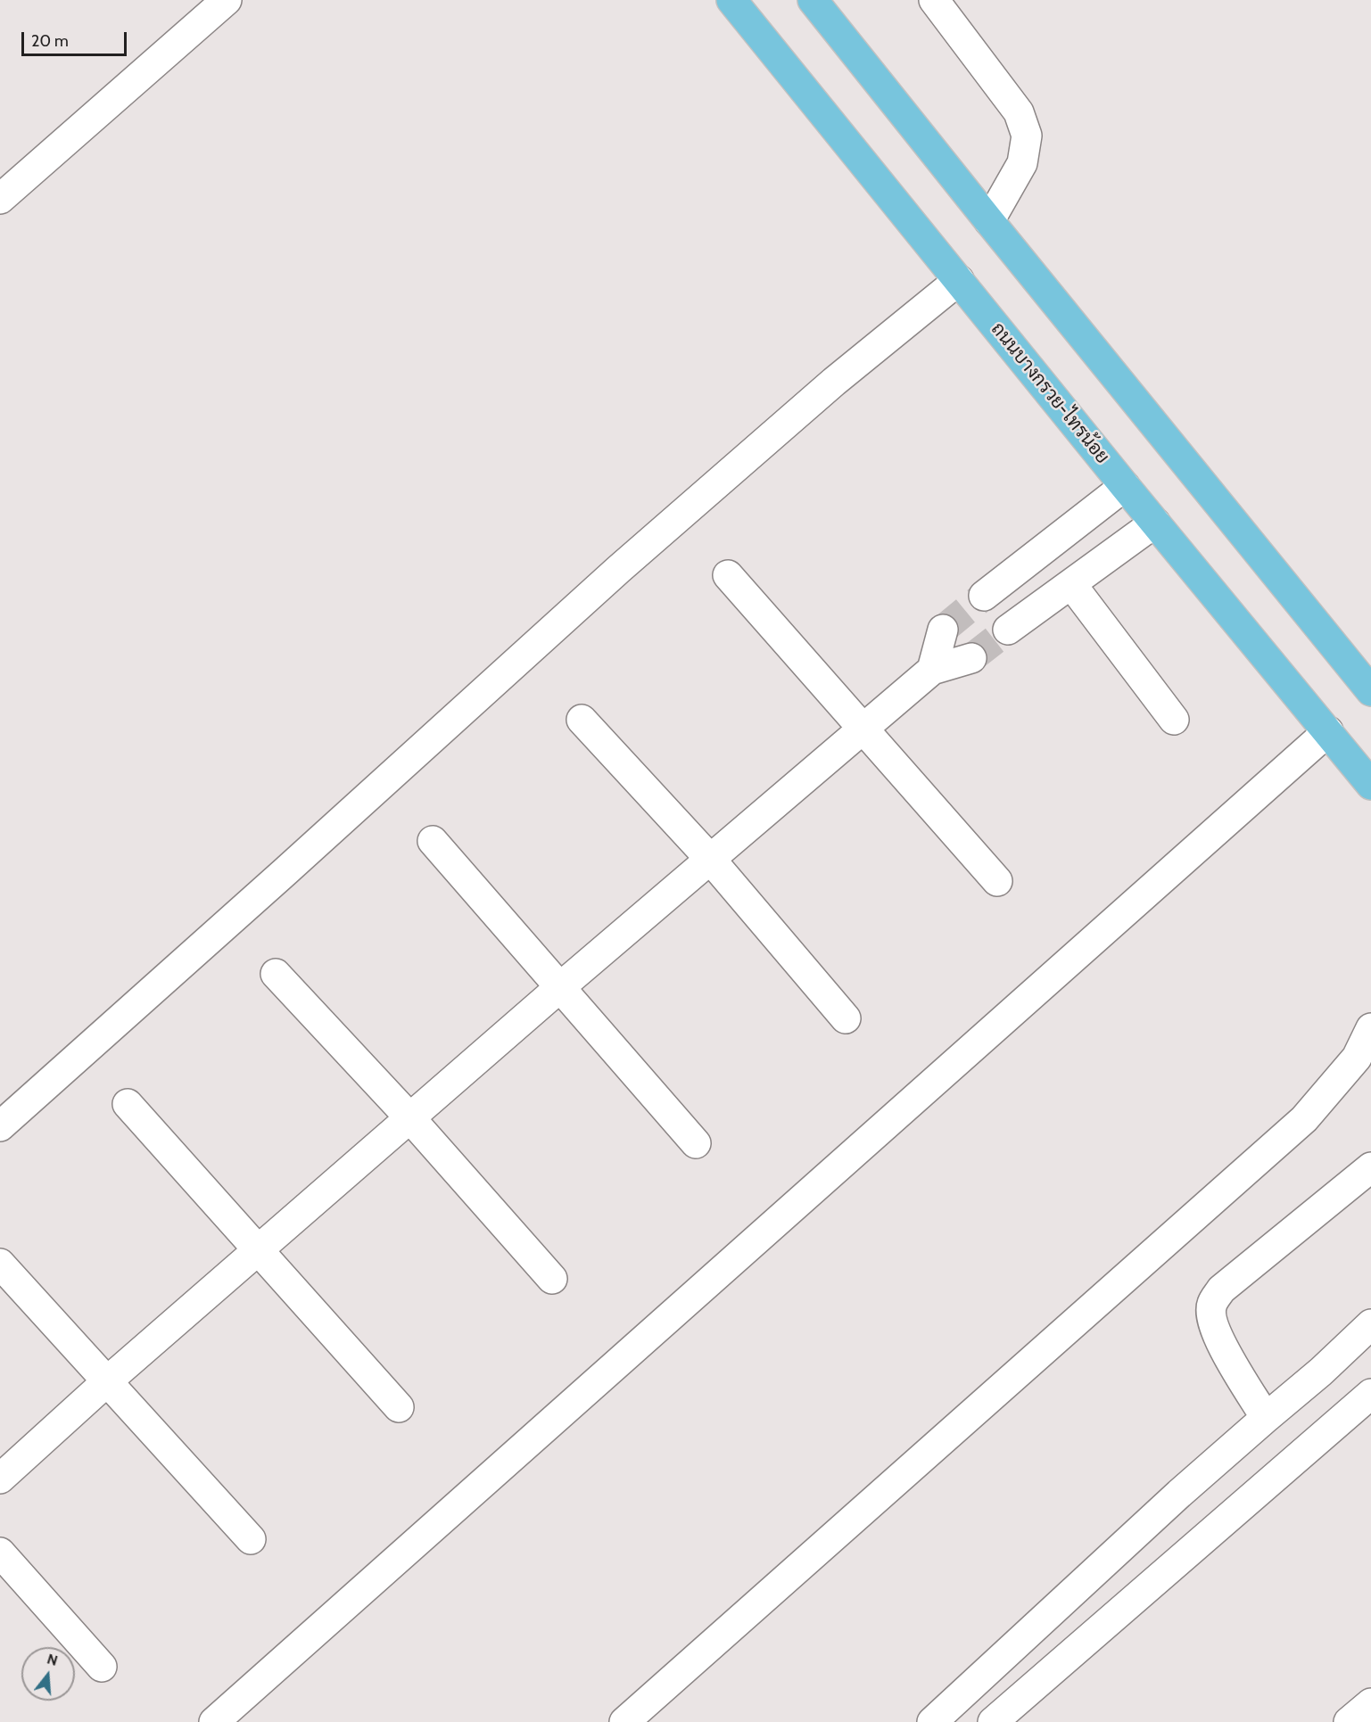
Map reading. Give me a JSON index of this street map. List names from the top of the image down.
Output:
{
  "streets": {
    "main road": ["ถนนบางกรวย-ไทรน้อย"]
  },
  "scale_bar": "20 m",
  "north": "top"
}
